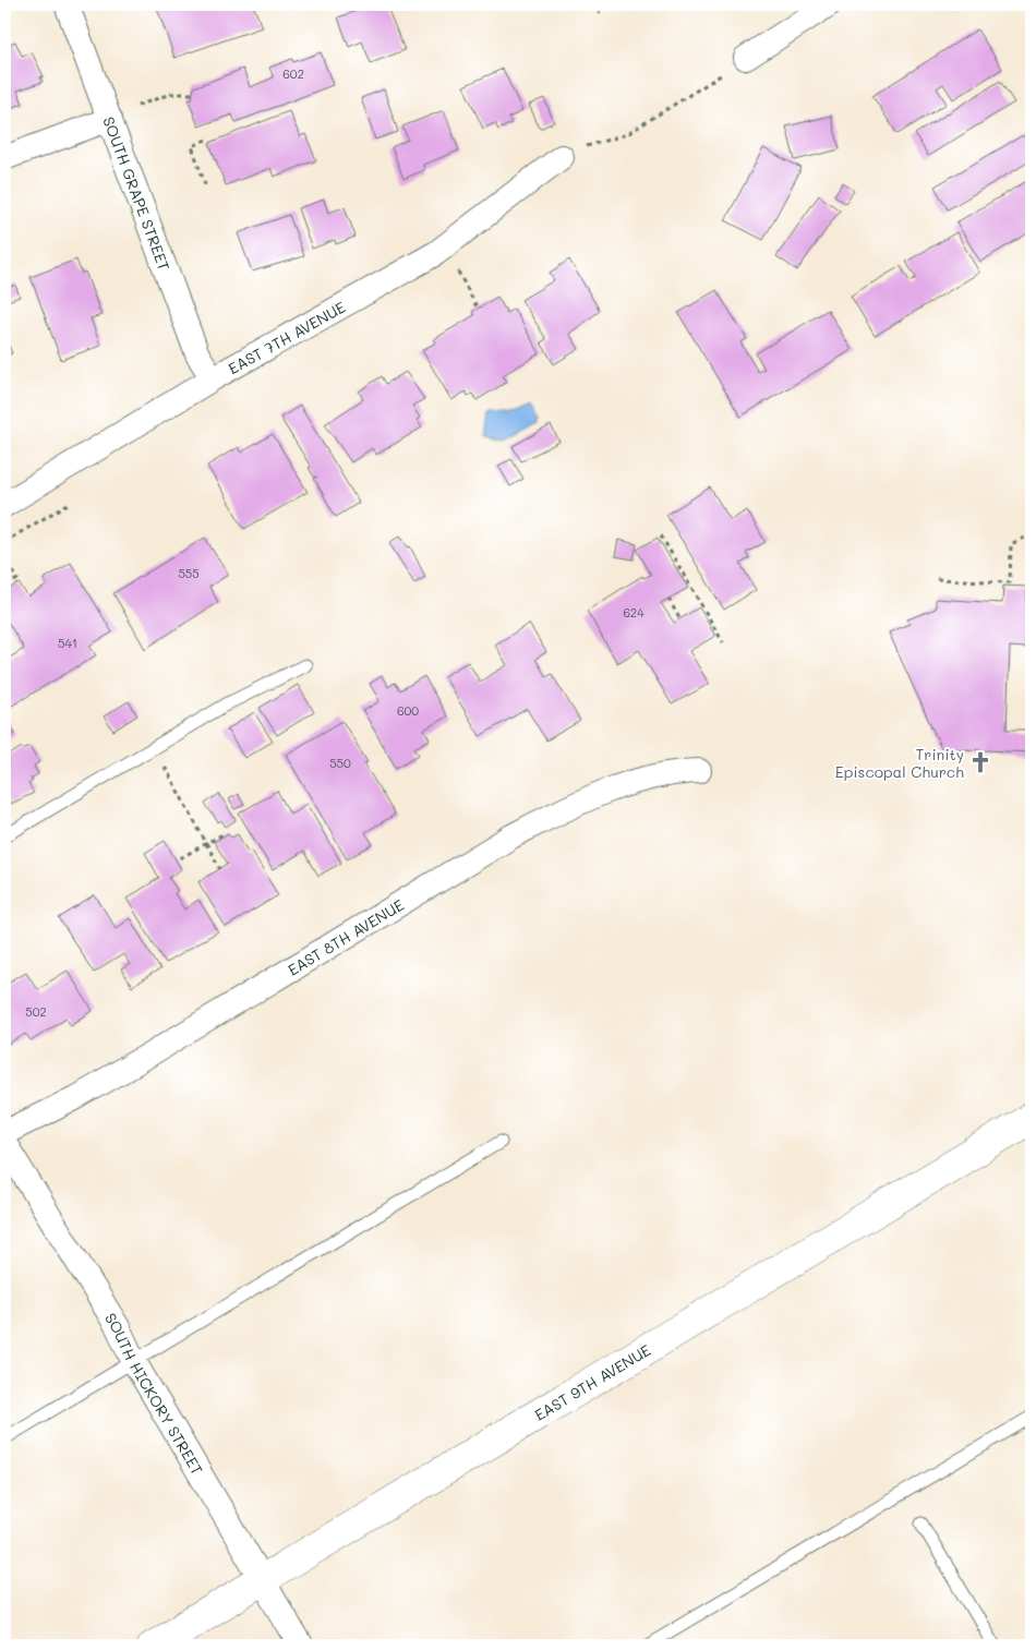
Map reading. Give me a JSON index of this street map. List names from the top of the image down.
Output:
{
  "streets": {
    "street": [
      "SOUTH GRAPE STREET",
      "EAST 7TH AVENUE",
      "EAST 8TH AVENUE",
      "EAST 9TH AVENUE",
      "SOUTH HICKORY STREET"
    ]
  },
  "crossings": [
    ["SOUTH GRAPE STREET", "EAST 7TH AVENUE"],
    ["EAST 9TH AVENUE", "SOUTH HICKORY STREET"]
  ],
  "places": {
    "church": ["Trinity Episcopal Church"]
  },
  "house_numbers": [
    "602",
    "555",
    "624",
    "541",
    "600",
    "550",
    "502"
  ]
}
